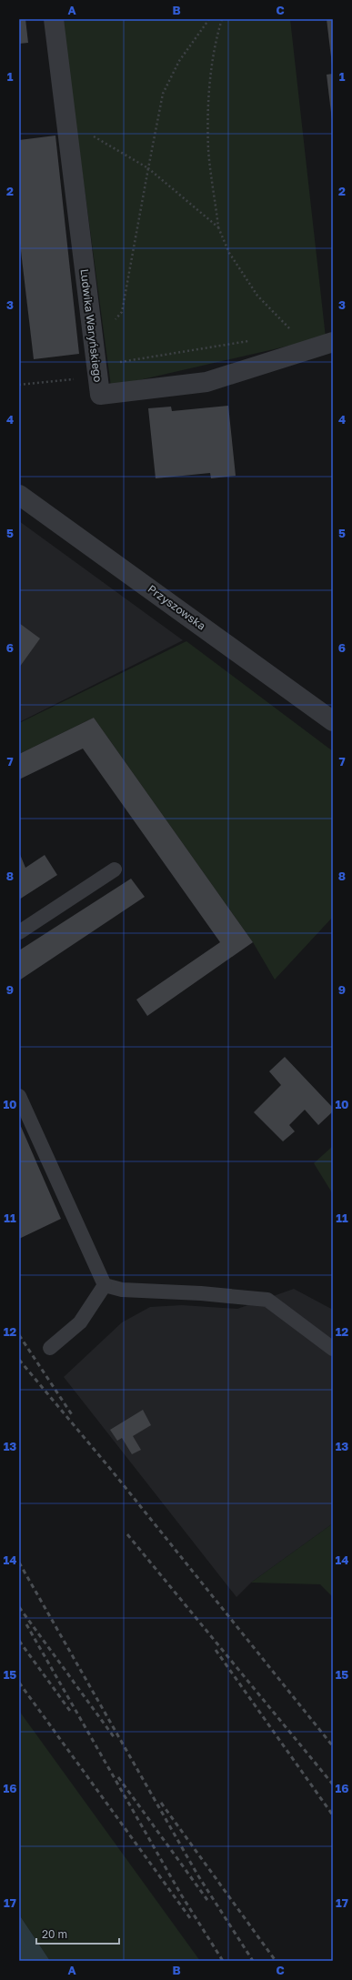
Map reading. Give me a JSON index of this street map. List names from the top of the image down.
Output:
{
  "streets": {
    "street": ["Ludwika Waryńskiego", "Przyszowska"]
  },
  "scale_bar": "20 m",
  "grid": {
    "columns": ["A", "B", "C"],
    "rows": [
      "1",
      "2",
      "3",
      "4",
      "5",
      "6",
      "7",
      "8",
      "9",
      "10",
      "11",
      "12",
      "13",
      "14",
      "15",
      "16",
      "17"
    ]
  }
}
